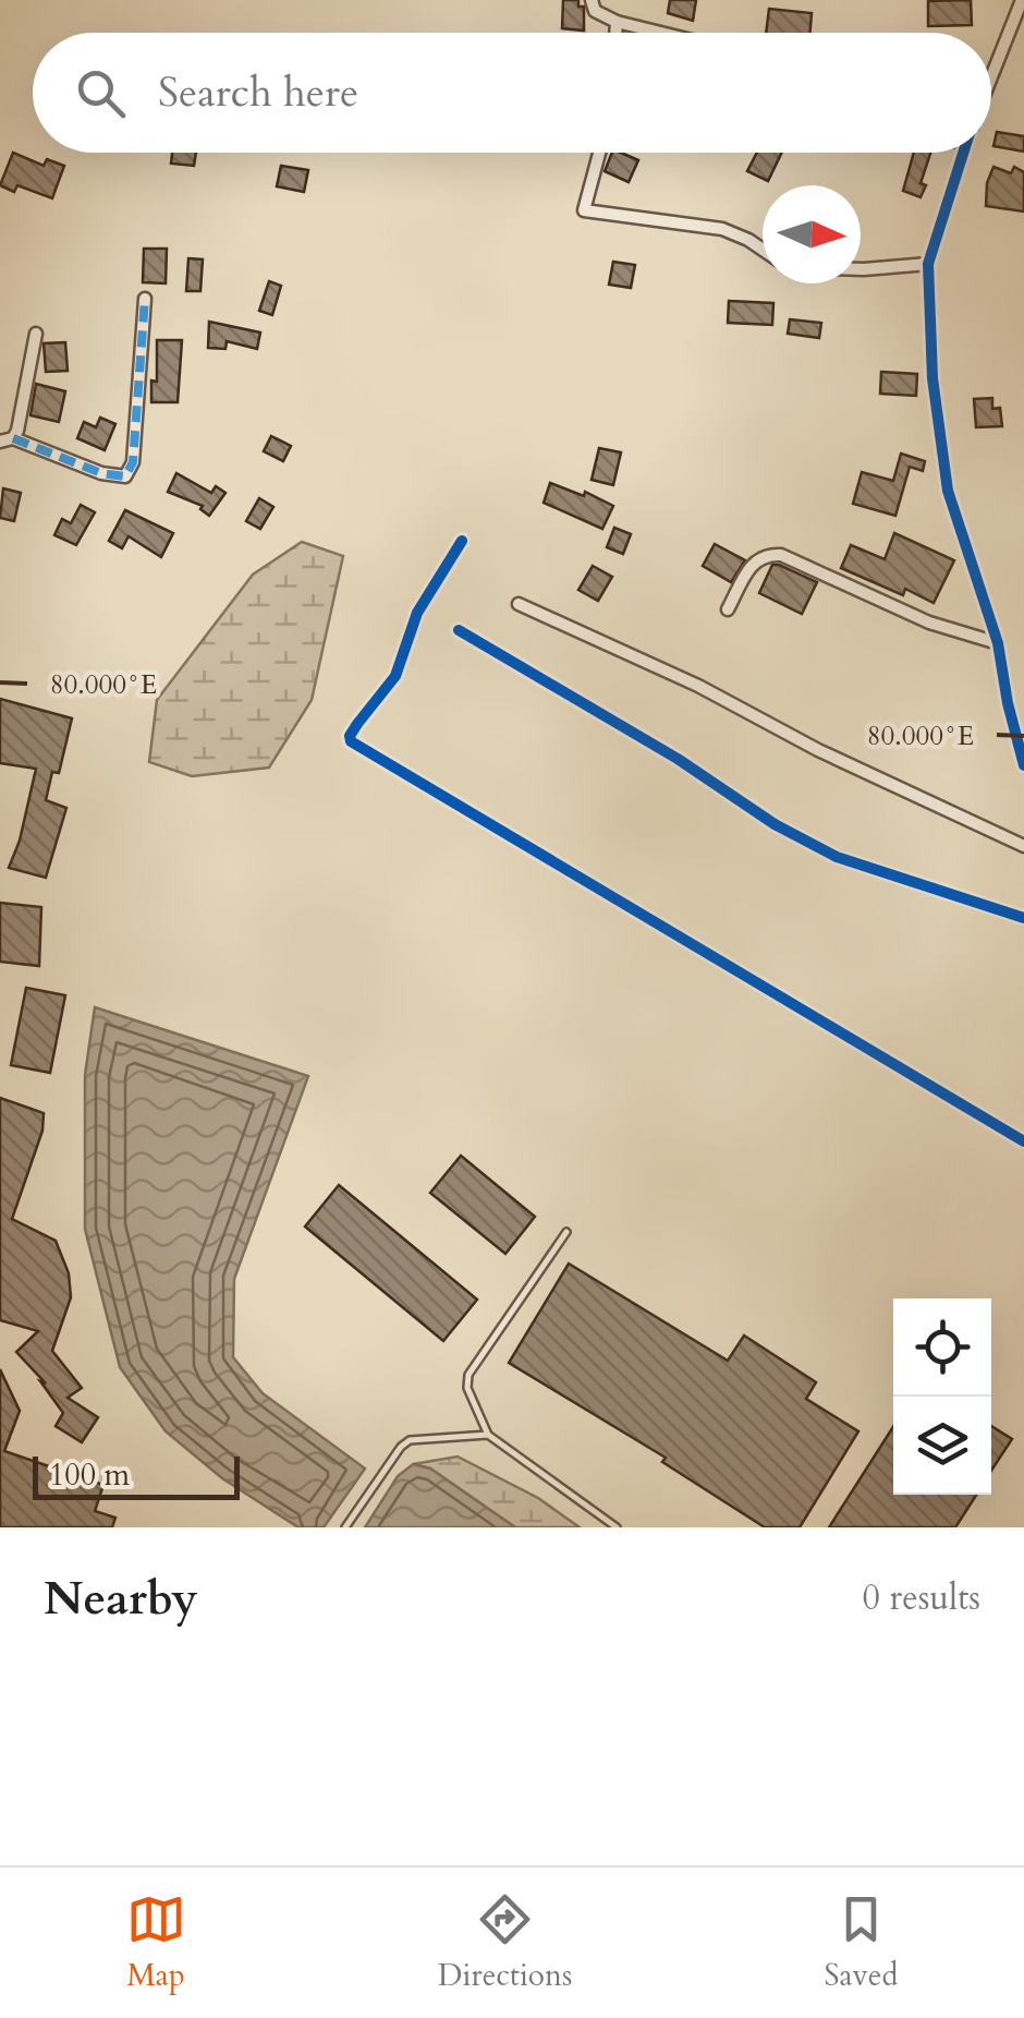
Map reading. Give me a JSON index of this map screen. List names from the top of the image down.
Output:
{
  "scale_bar": "100 m",
  "north": "right",
  "page": {
    "search": "Search here",
    "scale": "100 m",
    "heading": ["Nearby", "0 results"],
    "nav": ["Map", "Directions", "Saved"]
  },
  "coordinates": ["80.000°E"]
}
